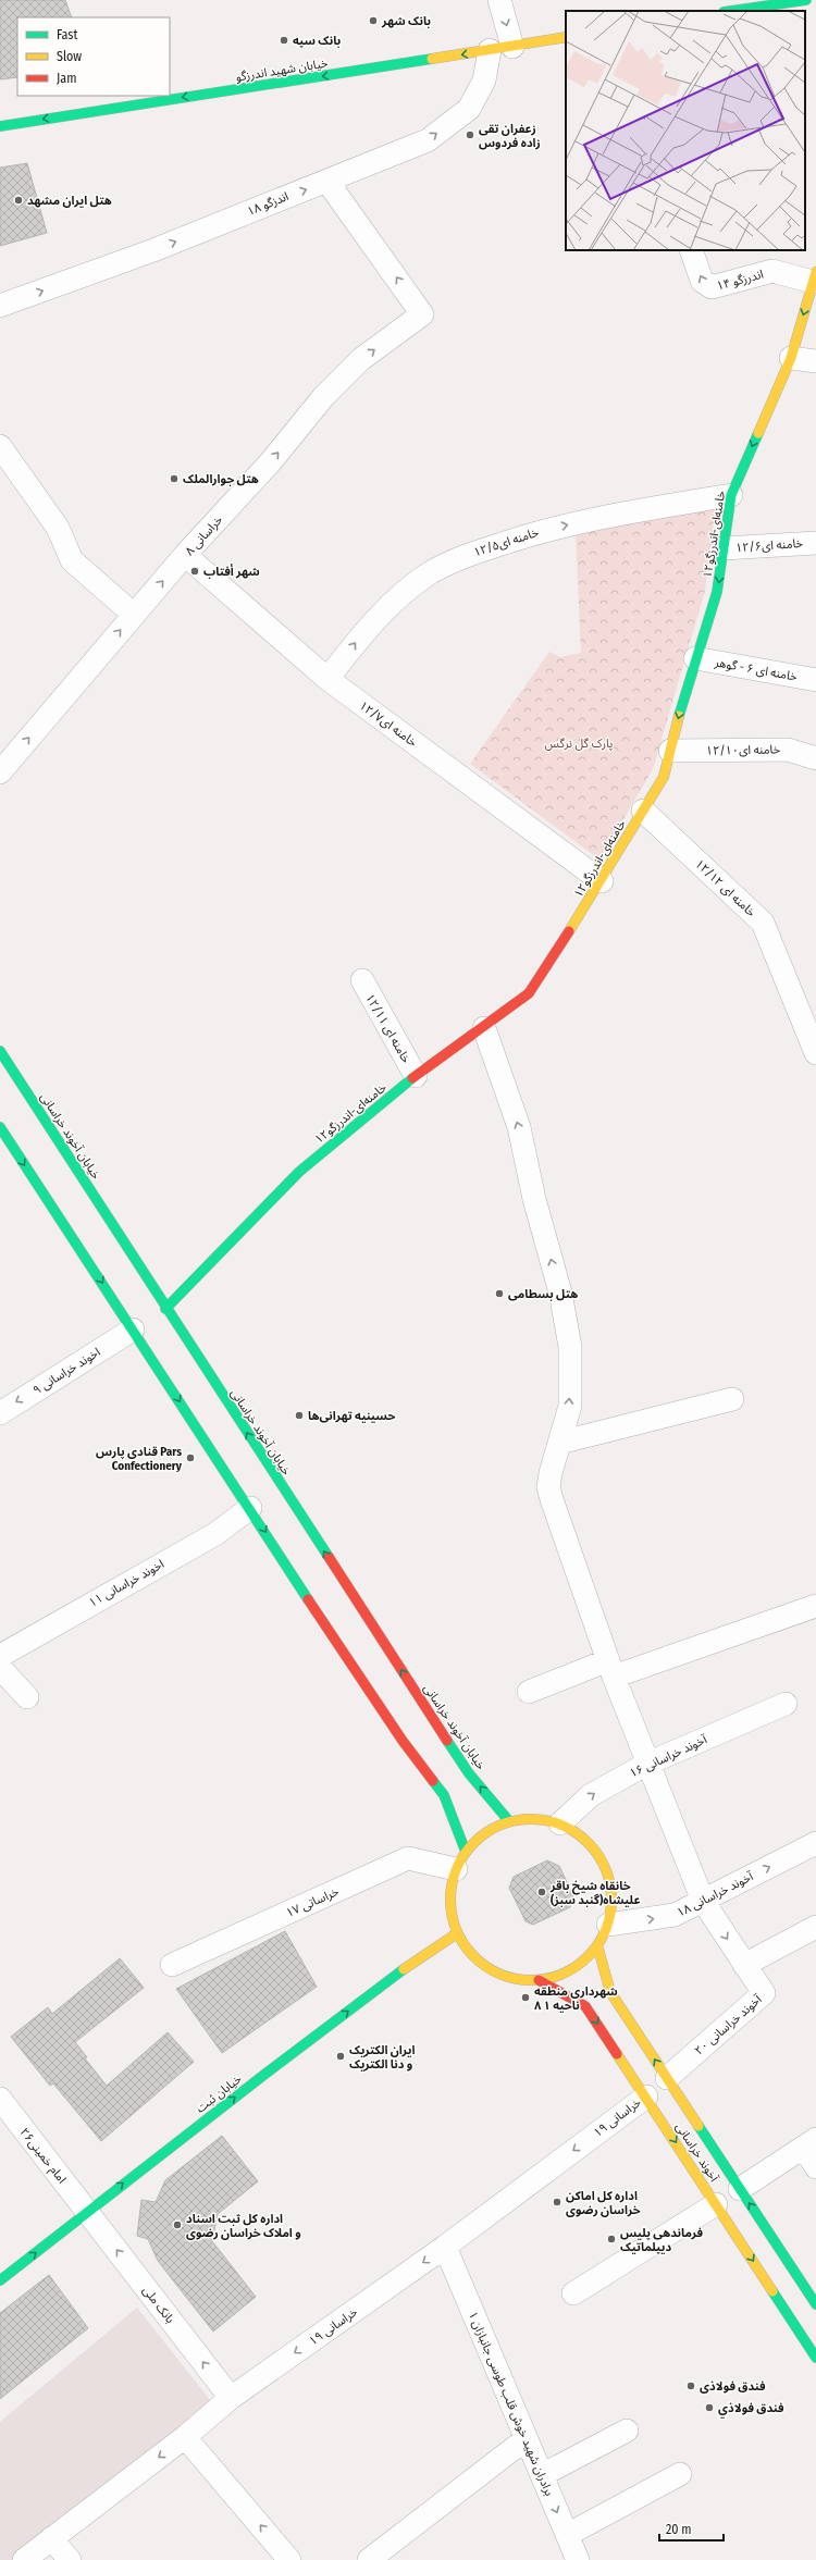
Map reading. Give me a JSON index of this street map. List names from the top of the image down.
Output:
{
  "streets": {
    "main road": [
      "خیابان شهید اندرزگو",
      "خامنه‌ای-اندرزگو۱۲",
      "خیابان آخوند خراسانی",
      "خیابان ثبت",
      "آخوند خراسانی"
    ],
    "street": [
      "اندزگو ۱۸",
      "اندرزگو ۱۴",
      "خراسانی ۸",
      "خامنه ای۱۲/۵",
      "خامنه ای۱۲/۶",
      "خامنه ای ۶ - گوهر",
      "خامنه ای۱۲/۷",
      "خامنه ای۱۲/۱۰",
      "خامنه ای ۱۲/۱۲",
      "خامنه ای ۱۲/۱۱",
      "اخوند خراسانی ۹",
      "اخوند خراسانی ۱۱",
      "آخوند خراسانی ۱۶",
      "آخوند خراسانی ۱۸",
      "خراساتی ۱۷",
      "آخوند خراسانی ۲۰",
      "خراسانی ۱۹",
      "امام خمینی۲۶",
      "بانک ملی",
      "برادران شهید خوش قلب طوسی جانبازان ۱"
    ]
  },
  "crossings": [
    ["خیابان شهید اندرزگو", "اندزگو ۱۸"],
    ["اندزگو ۱۸", "خراسانی ۸"],
    ["اندرزگو ۱۴", "خامنه‌ای-اندرزگو۱۲"],
    ["خامنه‌ای-اندرزگو۱۲", "خامنه ای۱۲/۵"],
    ["خامنه‌ای-اندرزگو۱۲", "خامنه ای۱۲/۶"],
    ["خامنه‌ای-اندرزگو۱۲", "خامنه ای ۶ - گوهر"],
    ["خامنه‌ای-اندرزگو۱۲", "خامنه ای۱۲/۷"],
    ["خامنه‌ای-اندرزگو۱۲", "خامنه ای۱۲/۱۰"],
    ["خامنه‌ای-اندرزگو۱۲", "خامنه ای ۱۲/۱۲"],
    ["خامنه‌ای-اندرزگو۱۲", "خامنه ای ۱۲/۱۱"],
    ["خامنه‌ای-اندرزگو۱۲", "خیابان آخوند خراسانی"],
    ["خامنه‌ای-اندرزگو۱۲", "آخوند خراسانی ۲۰"],
    ["خراسانی ۸", "خامنه ای۱۲/۷"],
    ["خامنه ای۱۲/۵", "خامنه ای۱۲/۷"],
    ["آخوند خراسانی ۱۶", "آخوند خراسانی ۲۰"],
    ["آخوند خراسانی ۱۸", "آخوند خراسانی ۲۰"],
    ["آخوند خراسانی ۲۰", "آخوند خراسانی"],
    ["خیابان ثبت", "امام خمینی۲۶"],
    ["خیابان ثبت", "بانک ملی"],
    ["خراسانی ۱۹", "آخوند خراسانی"],
    ["خراسانی ۱۹", "بانک ملی"],
    ["خراسانی ۱۹", "برادران شهید خوش قلب طوسی جانبازان ۱"],
    ["امام خمینی۲۶", "بانک ملی"]
  ],
  "one_way": [
    "خیابان شهید اندرزگو",
    "اندزگو ۱۸",
    "اندرزگو ۱۴",
    "خامنه‌ای-اندرزگو۱۲",
    "خراسانی ۸",
    "خامنه ای۱۲/۵",
    "اخوند خراسانی ۹",
    "خیابان ثبت",
    "بانک ملی"
  ],
  "parks": ["پارک گل نرگس"],
  "places": [
    "بانک شهر",
    "بانک سپه",
    "زعفران تقی زاده فردوس",
    "هتل ایران مشهد",
    "هتل جوارالملک",
    "شهر أفتاب",
    "هتل بسطامی",
    "حسینیه تهرانی‌ها",
    "قنادی پارس Pars Confectionery",
    "خانقاه شیخ باقر علیشاه(گنبد سبز)",
    "شهرداری منطقه ۸ ناحیه ۱",
    "ایران الکتریک و دنا الکتریک",
    "اداره کل اماکن خراسان رضوی",
    "اداره کل ثبت اسناد و املاک خراسان رضوی",
    "فرماندهی پلیس دیپلماتیک",
    "فندق فولاذی",
    "فندق فولاذي"
  ],
  "legend": ["Fast", "Slow", "Jam"],
  "scale_bar": "20 m"
}
